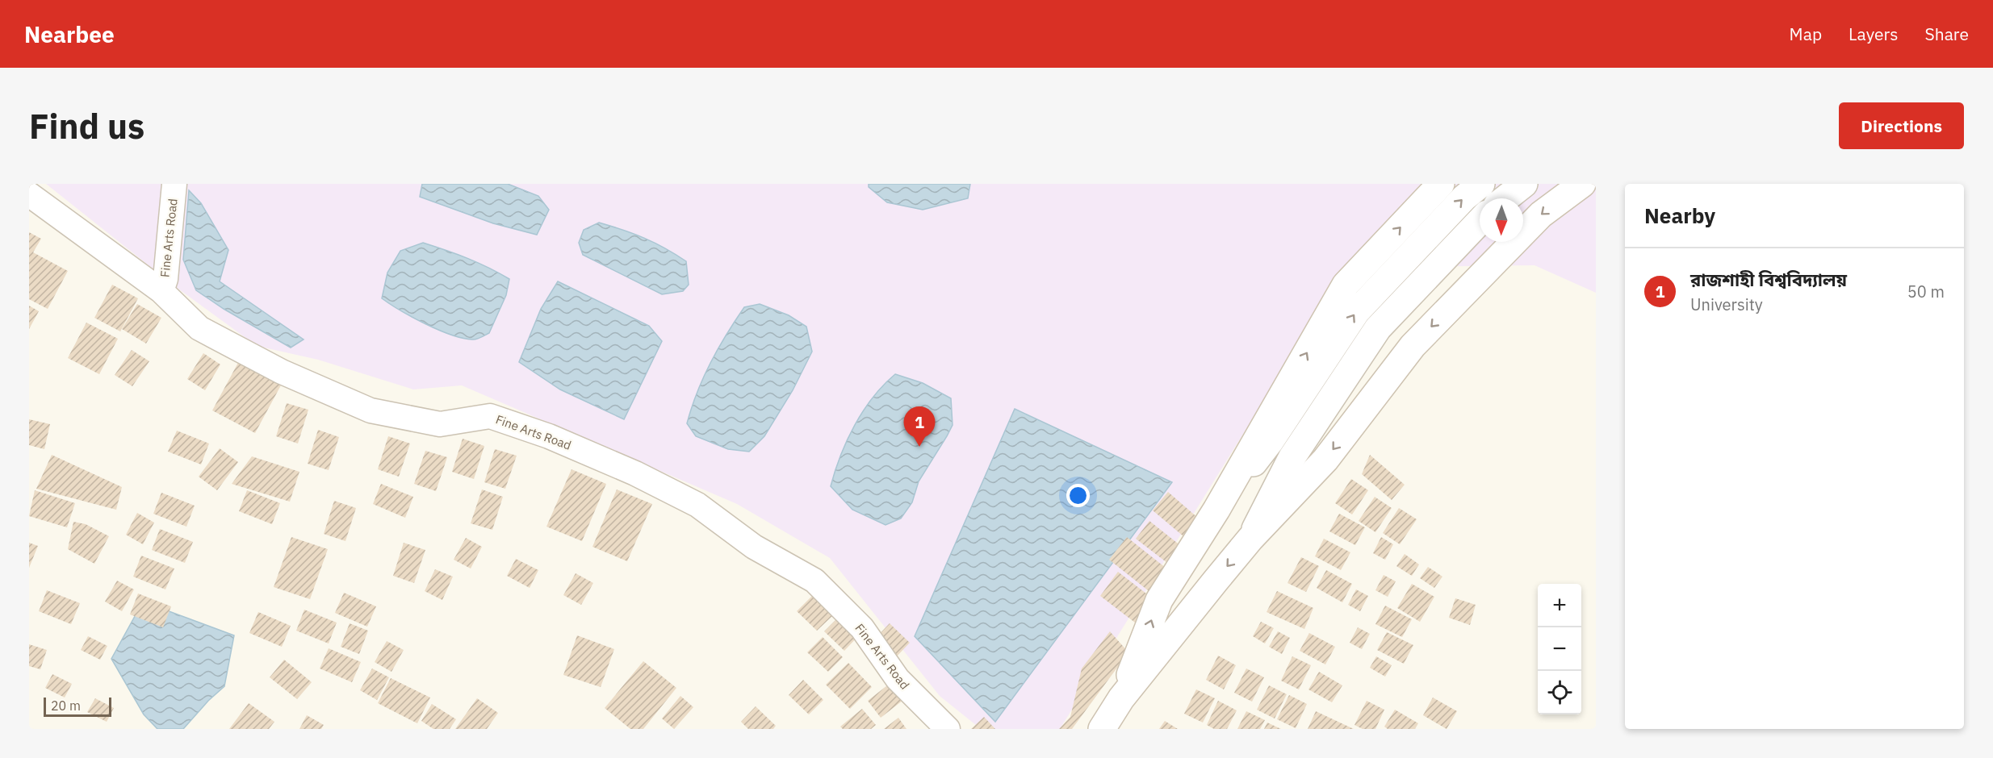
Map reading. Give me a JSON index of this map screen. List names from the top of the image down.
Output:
{
  "streets": {
    "street": ["Fine Arts Road"]
  },
  "scale_bar": "20 m",
  "north": "bottom",
  "page": {
    "header": "Nearbee",
    "nav": ["Map", "Layers", "Share"],
    "buttons": "Directions",
    "title": "Find us",
    "heading": "Nearby",
    "list": [
      {
        "mark": "1",
        "name": "রাজশাহী বিশ্ববিদ্যালয়",
        "note": "University",
        "value": "50 m"
      }
    ],
    "pins": "1",
    "map_buttons": ["+", "−"],
    "scale": "20 m"
  }
}
